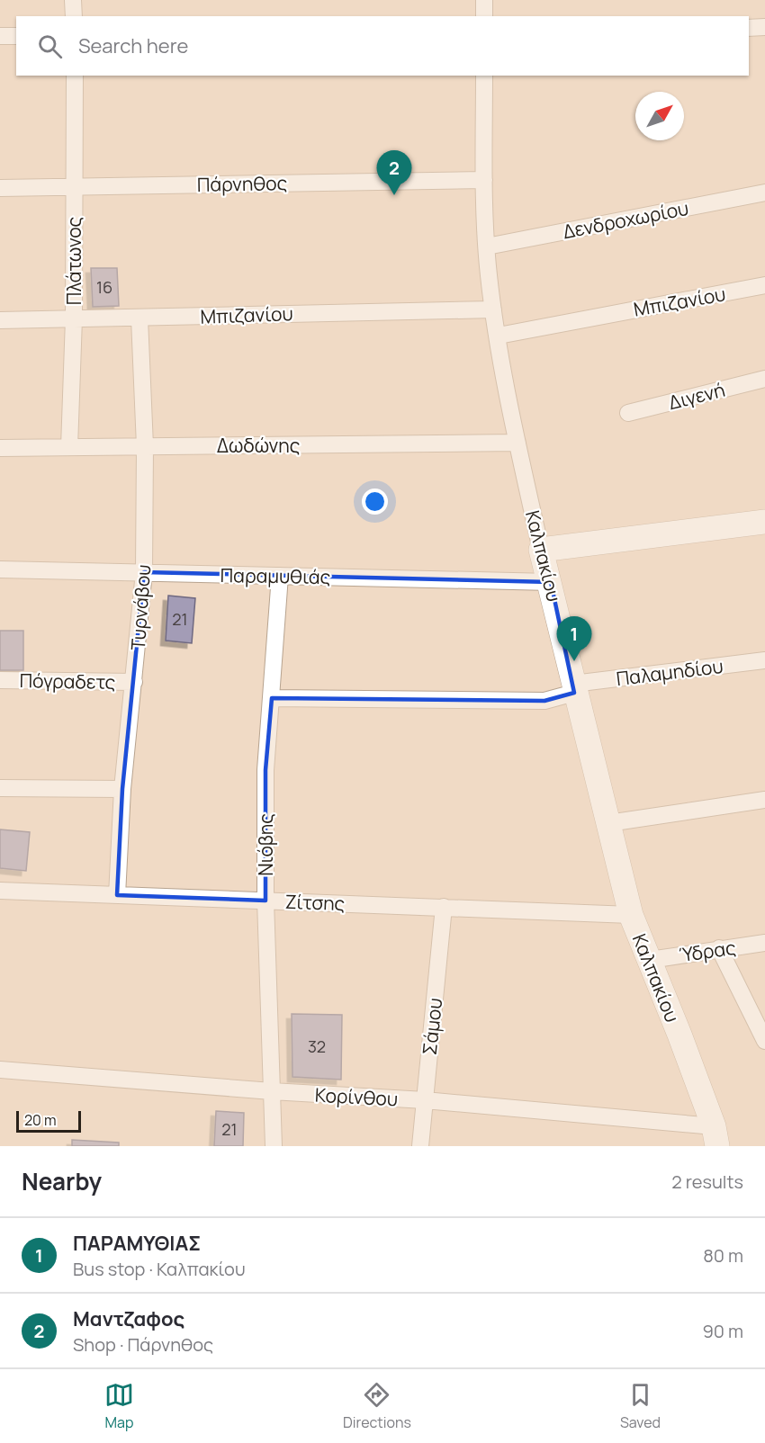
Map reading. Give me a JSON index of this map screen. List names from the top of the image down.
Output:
{
  "streets": {
    "street": [
      "Πάρνηθος",
      "Δενδροχωρίου",
      "Πλάτωνος",
      "Μπιζανίου",
      "Διγενή",
      "Δωδώνης",
      "Καλπακίου",
      "Παραμυθιάς",
      "Τυρνάβου",
      "Παλαμηδίου",
      "Πόγραδετς",
      "Νιόβης",
      "Ζίτσης",
      "Ύδρας",
      "Σάμου",
      "Κορίνθου"
    ]
  },
  "crossings": [
    ["Πάρνηθος", "Πλάτωνος"],
    ["Πάρνηθος", "Καλπακίου"],
    ["Δενδροχωρίου", "Καλπακίου"],
    ["Πλάτωνος", "Μπιζανίου"],
    ["Πλάτωνος", "Δωδώνης"],
    ["Μπιζανίου", "Καλπακίου"],
    ["Μπιζανίου", "Τυρνάβου"],
    ["Δωδώνης", "Καλπακίου"],
    ["Δωδώνης", "Τυρνάβου"],
    ["Καλπακίου", "Παραμυθιάς"],
    ["Καλπακίου", "Παλαμηδίου"],
    ["Καλπακίου", "Ζίτσης"],
    ["Καλπακίου", "Ύδρας"],
    ["Καλπακίου", "Κορίνθου"],
    ["Παραμυθιάς", "Τυρνάβου"],
    ["Παραμυθιάς", "Νιόβης"],
    ["Τυρνάβου", "Πόγραδετς"],
    ["Τυρνάβου", "Ζίτσης"],
    ["Παλαμηδίου", "Νιόβης"],
    ["Νιόβης", "Ζίτσης"],
    ["Νιόβης", "Κορίνθου"],
    ["Ζίτσης", "Σάμου"],
    ["Σάμου", "Κορίνθου"]
  ],
  "house_numbers": [
    "16",
    "21",
    "32",
    "21"
  ],
  "scale_bar": "20 m",
  "north": "top right",
  "page": {
    "search": "Search here",
    "pins": ["2", "1"],
    "scale": "20 m",
    "heading": ["Nearby", "2 results"],
    "list": [
      {
        "mark": "1",
        "name": "ΠΑΡΑΜΥΘΙΑΣ",
        "note": "Bus stop · Καλπακίου",
        "value": "80 m"
      },
      {
        "mark": "2",
        "name": "Μαντζαφος",
        "note": "Shop · Πάρνηθος",
        "value": "90 m"
      }
    ],
    "nav": ["Map", "Directions", "Saved"]
  }
}
